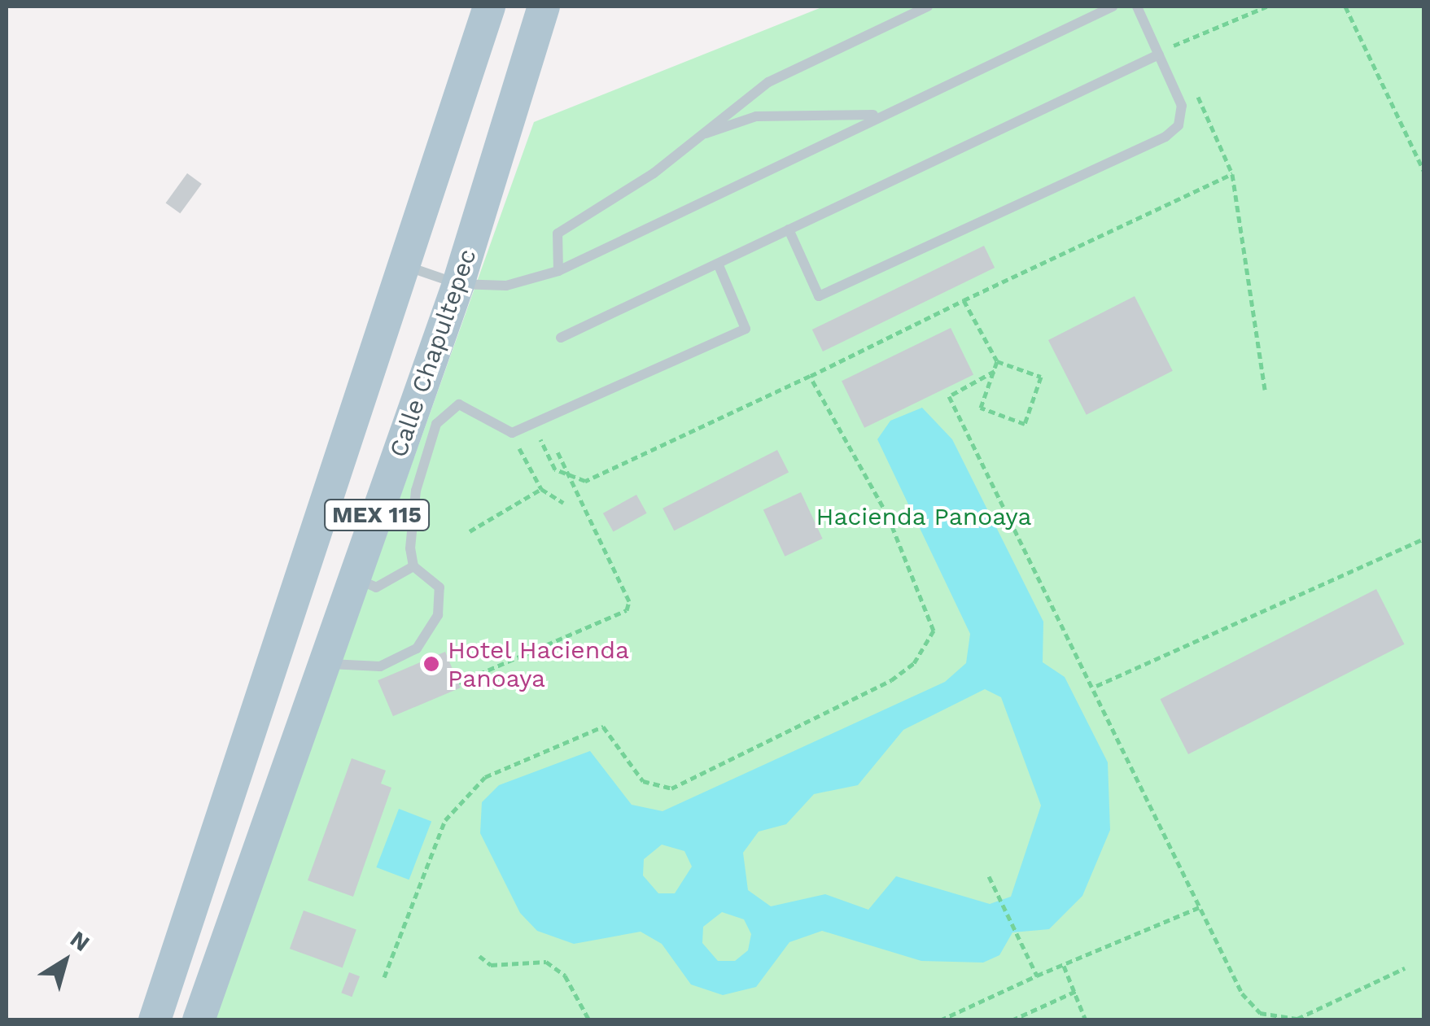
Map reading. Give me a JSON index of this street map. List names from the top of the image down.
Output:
{
  "streets": {
    "main road": ["Calle Chapultepec", "MEX 115"]
  },
  "parks": ["Hacienda Panoaya"],
  "places": ["Hotel Hacienda Panoaya"],
  "north": "top right"
}
